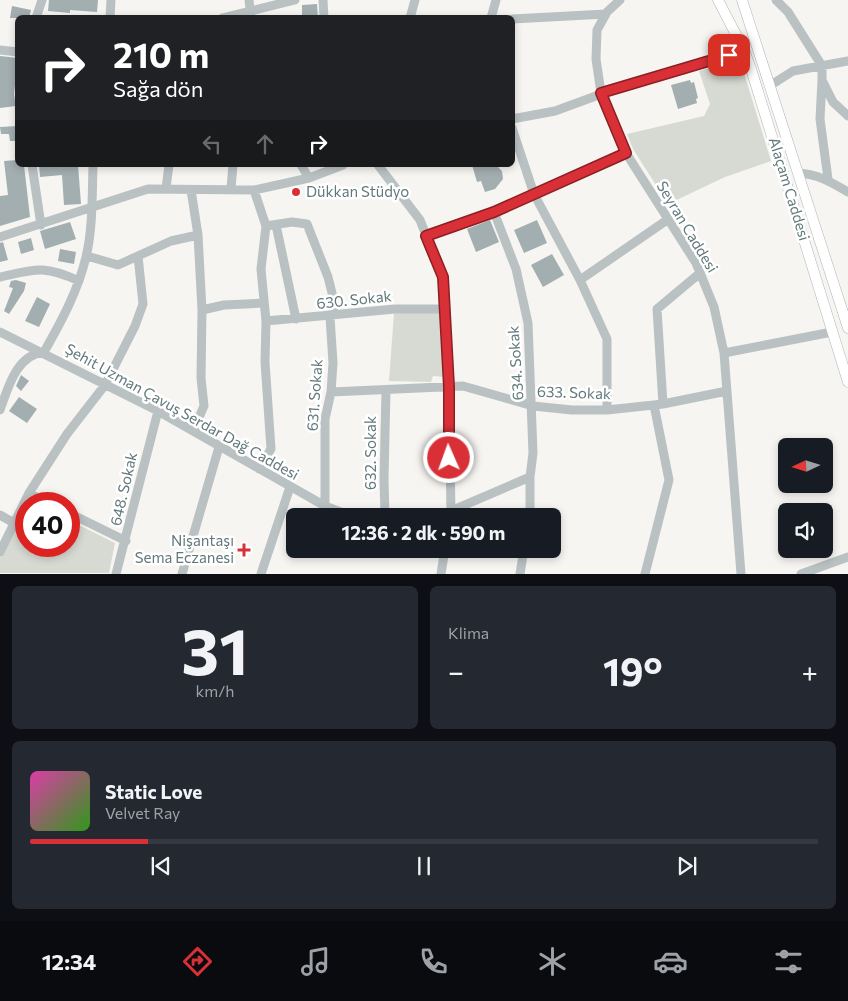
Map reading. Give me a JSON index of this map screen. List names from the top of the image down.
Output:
{
  "streets": {
    "main road": ["Alaçam Caddesi"],
    "street": [
      "Seyran Caddesi",
      "630. Sokak",
      "634. Sokak",
      "633. Sokak",
      "631. Sokak",
      "Şehit Uzman Çavuş Serdar Dağ Caddesi",
      "632. Sokak",
      "648. Sokak"
    ]
  },
  "crossings": [
    ["Seyran Caddesi", "633. Sokak"],
    ["630. Sokak", "631. Sokak"],
    ["634. Sokak", "633. Sokak"],
    ["633. Sokak", "631. Sokak"],
    ["633. Sokak", "632. Sokak"],
    ["631. Sokak", "Şehit Uzman Çavuş Serdar Dağ Caddesi"],
    ["Şehit Uzman Çavuş Serdar Dağ Caddesi", "648. Sokak"]
  ],
  "places": {
    "other": ["Dükkan Stüdyo"],
    "health": ["Nişantaşı Sema Eczanesi"]
  },
  "north": "left",
  "page": {
    "turn": ["210 m", "Sağa dön"],
    "limit": "40",
    "trip": "12:36 · 2 dk · 590 m",
    "tile": [
      ["31", "km/h"],
      "Klima"
    ],
    "heat": ["−", "19°", "+"],
    "song": ["Static Love", "Velvet Ray"],
    "tabs": "12:34"
  }
}
